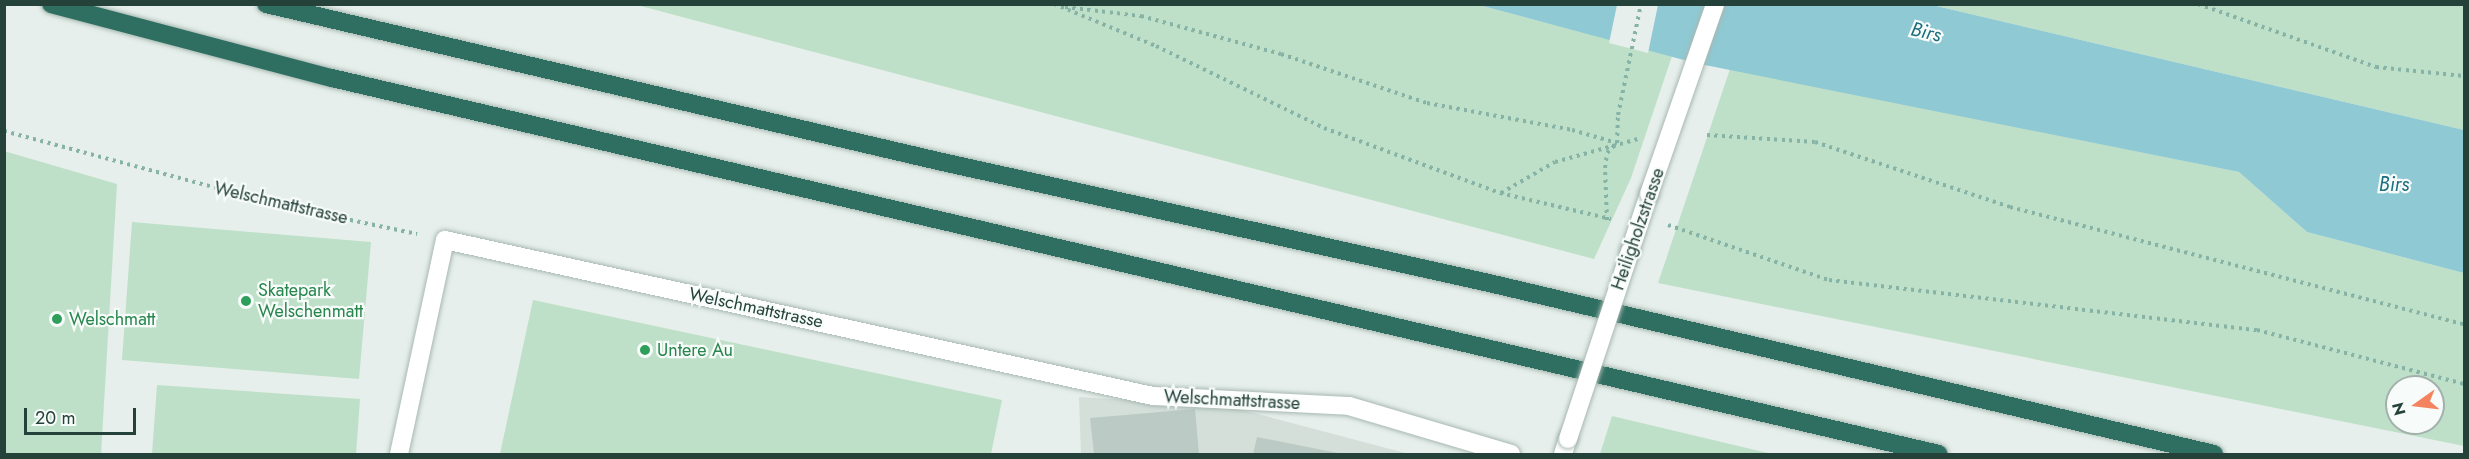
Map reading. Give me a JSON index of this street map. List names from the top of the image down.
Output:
{
  "streets": {
    "street": ["Welschmattstrasse", "Heiligholzstrasse"]
  },
  "water": ["Birs"],
  "places": ["Skatepark Welschenmatt", "Welschmatt", "Untere Au"],
  "scale_bar": "20 m",
  "north": "left"
}
